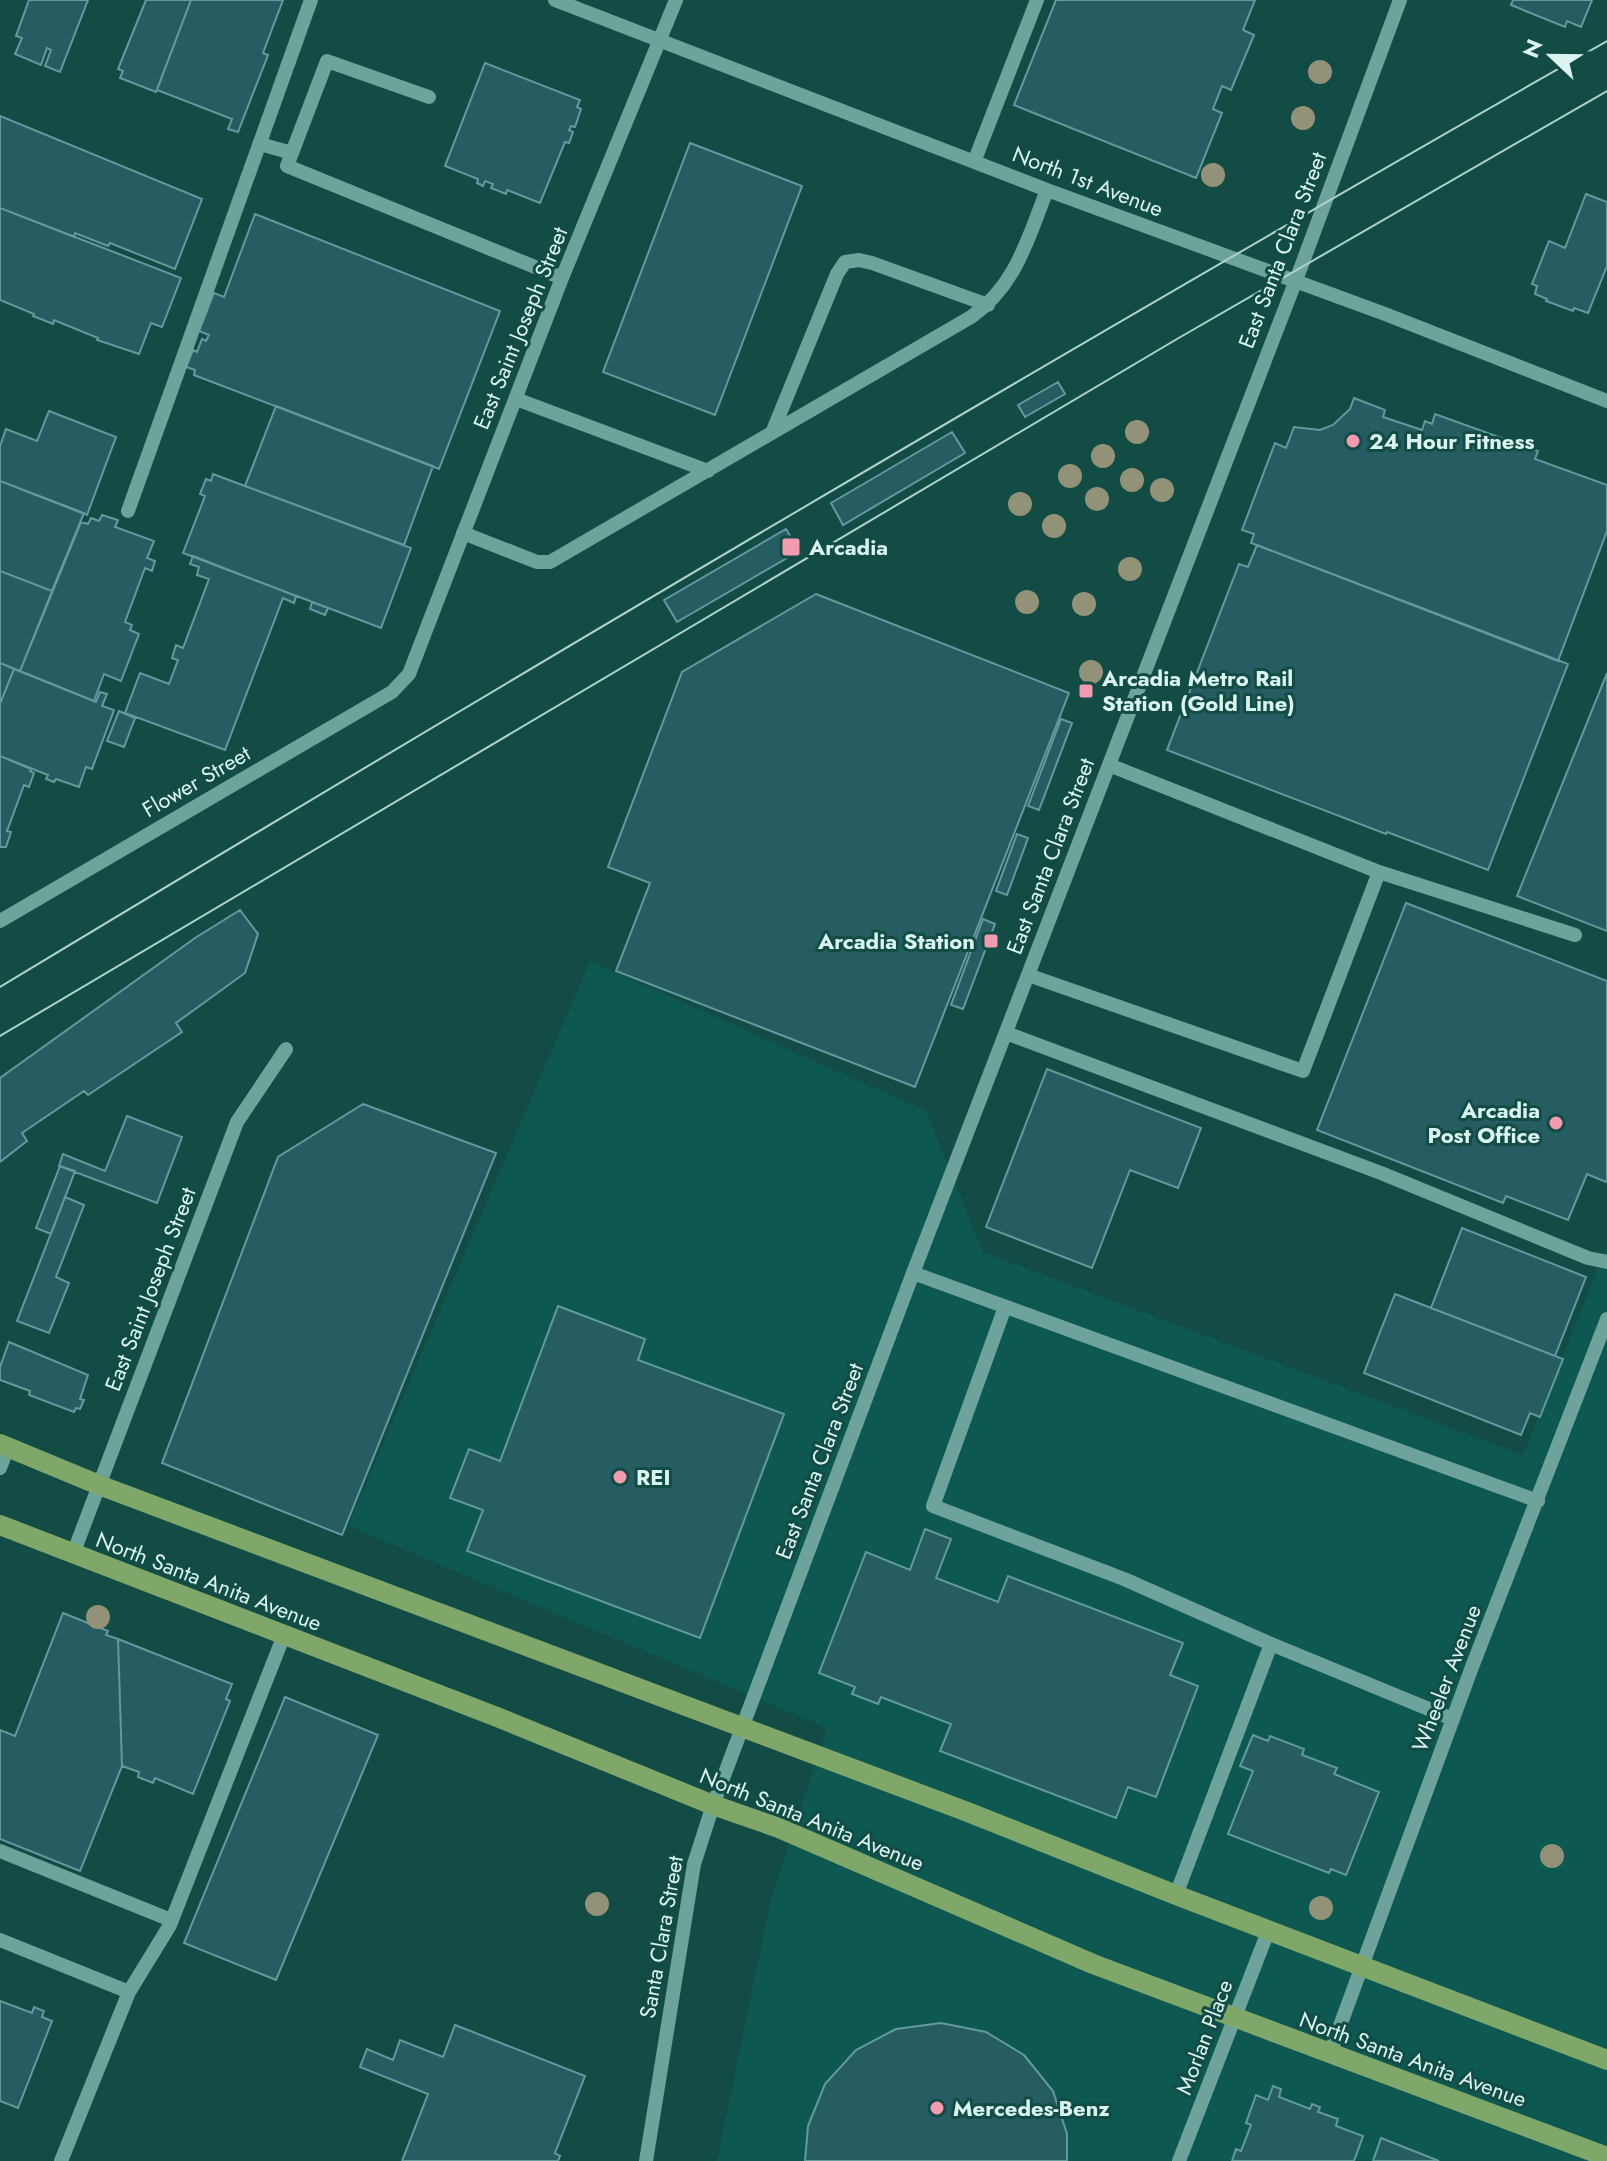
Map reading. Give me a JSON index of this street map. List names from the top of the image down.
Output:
{
  "streets": {
    "main road": ["North Santa Anita Avenue"],
    "street": [
      "North 1st Avenue",
      "East Santa Clara Street",
      "East Saint Joseph Street",
      "Flower Street",
      "Wheeler Avenue",
      "Santa Clara Street",
      "Morlan Place"
    ]
  },
  "crossings": [
    ["North 1st Avenue", "East Santa Clara Street"],
    ["North 1st Avenue", "East Saint Joseph Street"],
    ["East Santa Clara Street", "Santa Clara Street"],
    ["East Saint Joseph Street", "Flower Street"],
    ["East Saint Joseph Street", "North Santa Anita Avenue"],
    ["North Santa Anita Avenue", "Wheeler Avenue"],
    ["North Santa Anita Avenue", "Santa Clara Street"],
    ["North Santa Anita Avenue", "Morlan Place"]
  ],
  "places": {
    "other": [
      "24 Hour Fitness",
      "Arcadia Post Office",
      "REI",
      "Mercedes-Benz"
    ],
    "transit": ["Arcadia", "Arcadia Metro Rail Station (Gold Line)", "Arcadia Station"]
  },
  "north": "left"
}
